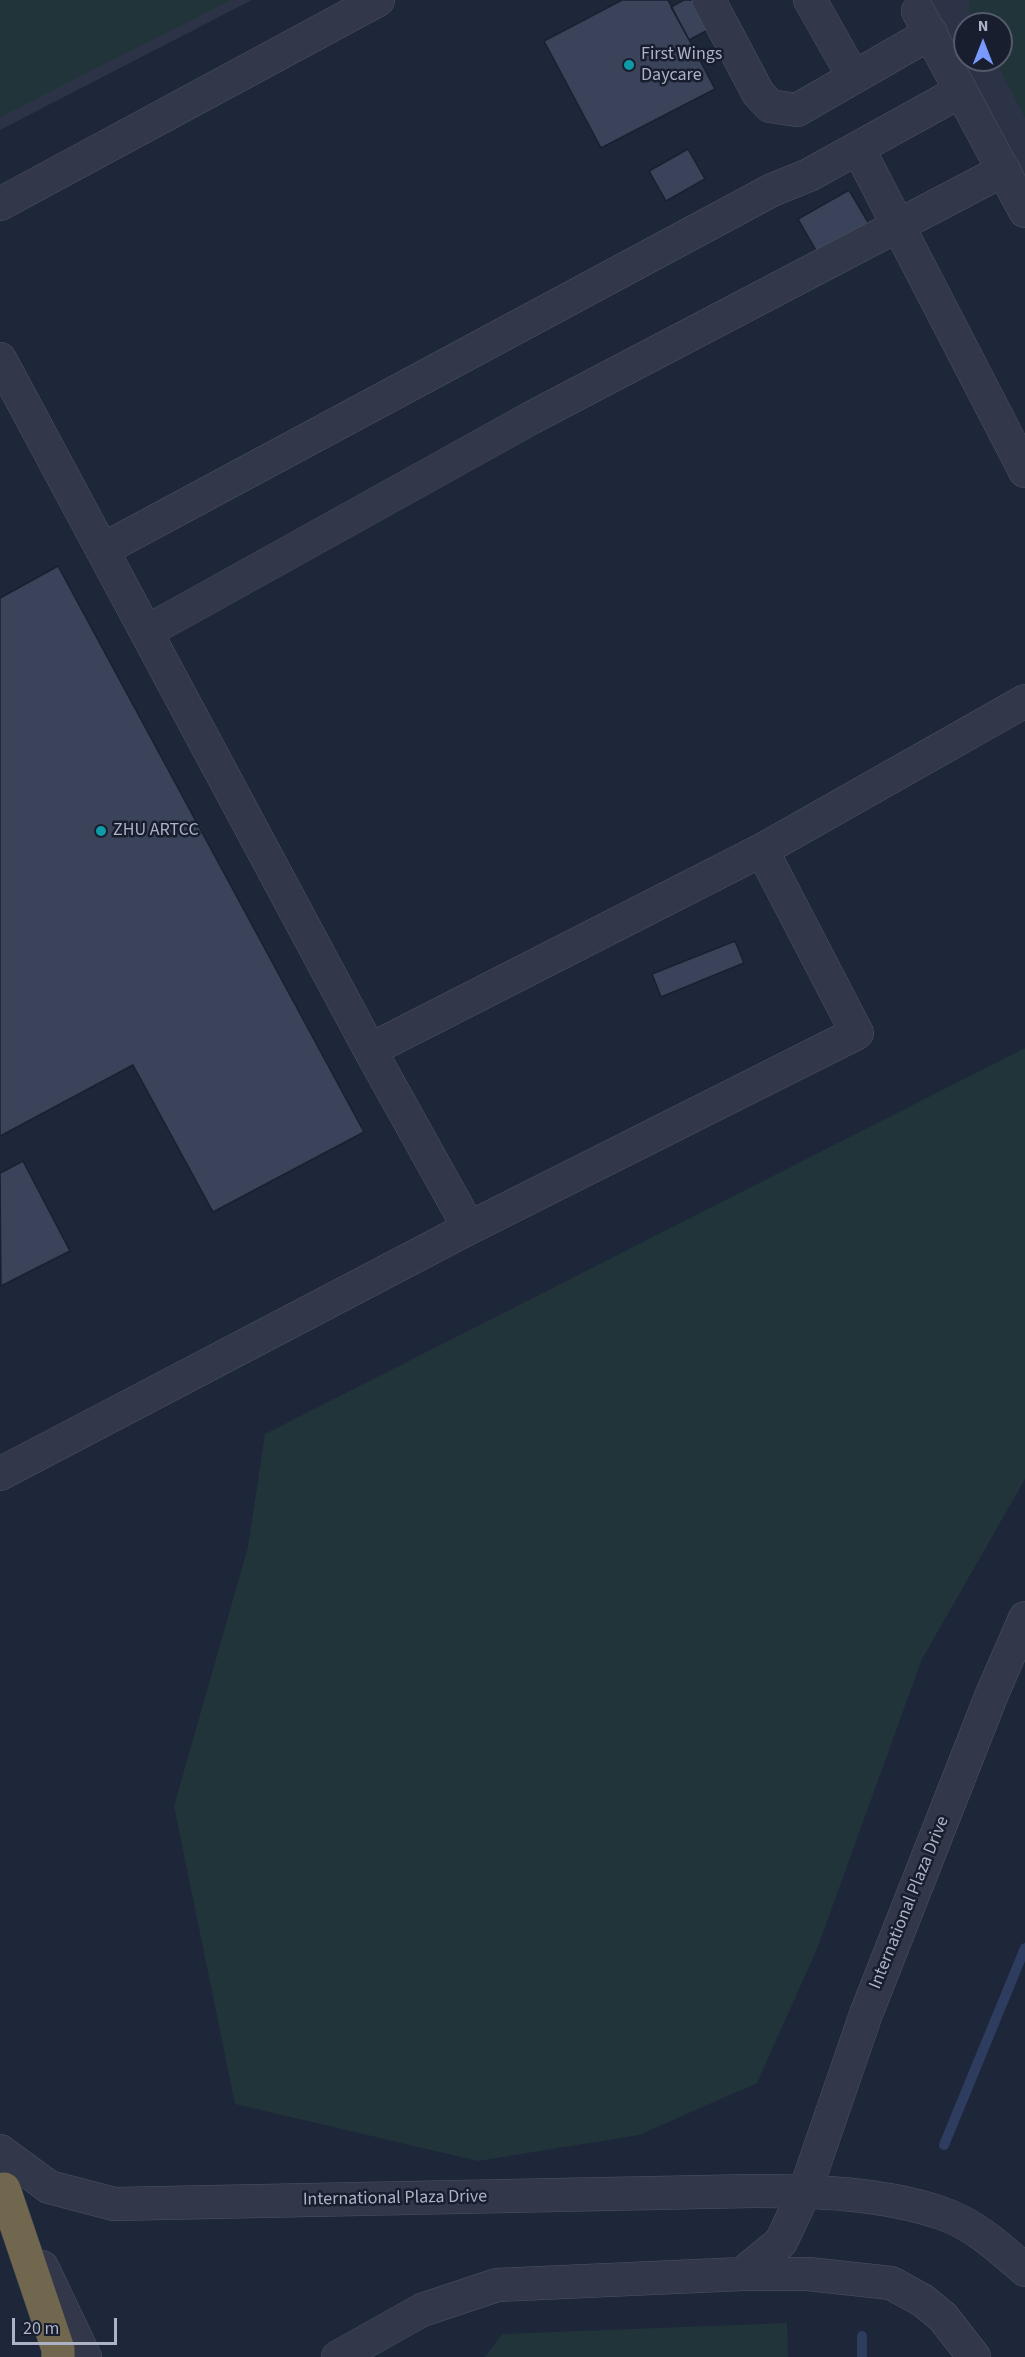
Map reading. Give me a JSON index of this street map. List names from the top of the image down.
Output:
{
  "streets": {
    "street": ["International Plaza Drive"]
  },
  "places": ["First Wings Daycare", "ZHU ARTCC"],
  "scale_bar": "20 m",
  "north": "top"
}
